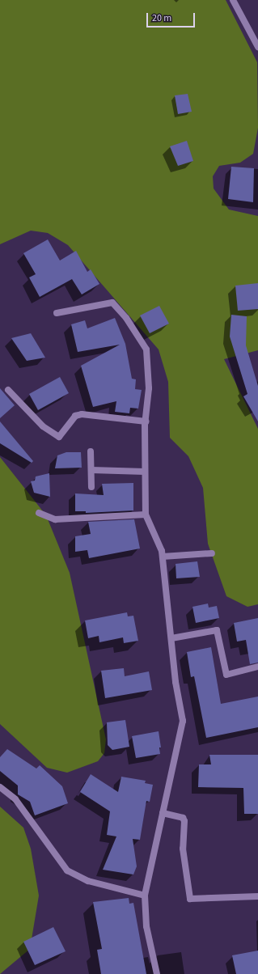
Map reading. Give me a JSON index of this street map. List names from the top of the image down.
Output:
{
  "scale_bar": "20 m"
}
